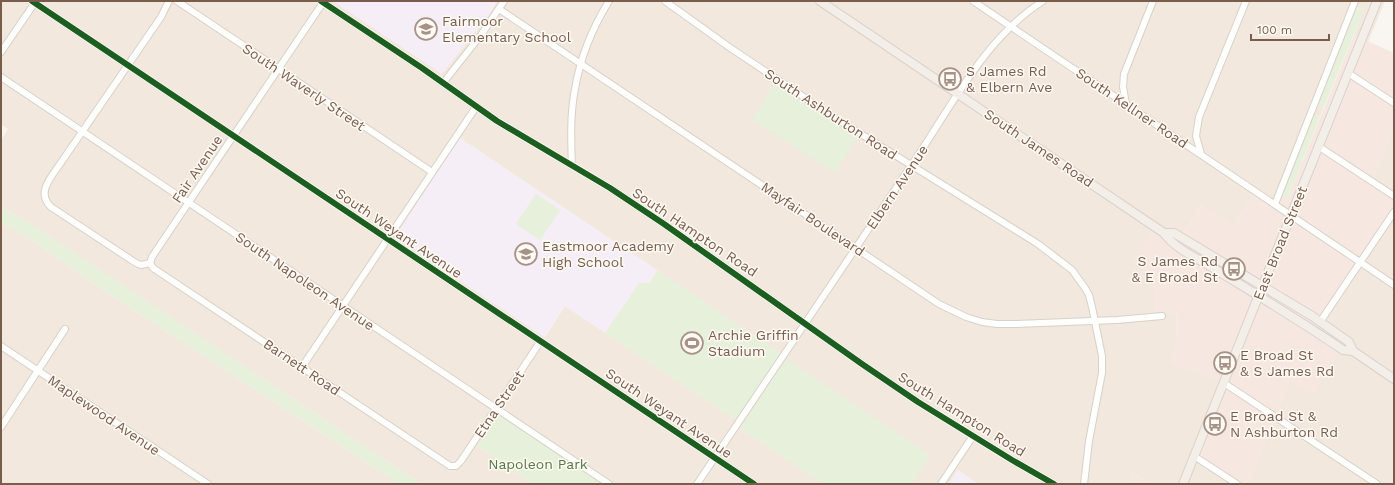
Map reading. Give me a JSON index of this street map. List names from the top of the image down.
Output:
{
  "streets": {
    "main road": ["South James Road", "East Broad Street"],
    "street": [
      "South Waverly Street",
      "South Kellner Road",
      "South Ashburton Road",
      "Fair Avenue",
      "Elbern Avenue",
      "Mayfair Boulevard",
      "South Hampton Road",
      "South Weyant Avenue",
      "South Napoleon Avenue",
      "Barnett Road",
      "Etna Street",
      "Maplewood Avenue"
    ]
  },
  "crossings": [
    ["South Waverly Street", "Fair Avenue"],
    ["South Kellner Road", "Elbern Avenue"],
    ["South Kellner Road", "East Broad Street"],
    ["South Ashburton Road", "Elbern Avenue"],
    ["South Ashburton Road", "Mayfair Boulevard"],
    ["South James Road", "Elbern Avenue"],
    ["South James Road", "East Broad Street"],
    ["Fair Avenue", "South Hampton Road"],
    ["Fair Avenue", "South Weyant Avenue"],
    ["Fair Avenue", "South Napoleon Avenue"],
    ["Fair Avenue", "Barnett Road"],
    ["Elbern Avenue", "Mayfair Boulevard"],
    ["Elbern Avenue", "South Hampton Road"],
    ["Elbern Avenue", "South Weyant Avenue"],
    ["South Weyant Avenue", "Etna Street"],
    ["South Napoleon Avenue", "Etna Street"],
    ["Barnett Road", "Etna Street"]
  ],
  "parks": ["Napoleon Park"],
  "places": {
    "school or university": ["Fairmoor Elementary School", "Eastmoor Academy High School"],
    "bus stop": [
      "S James Rd & Elbern Ave",
      "S James Rd & E Broad St",
      "E Broad St & S James Rd",
      "E Broad St & N Ashburton Rd"
    ],
    "sports": ["Archie Griffin Stadium"]
  },
  "scale_bar": "100 m"
}
